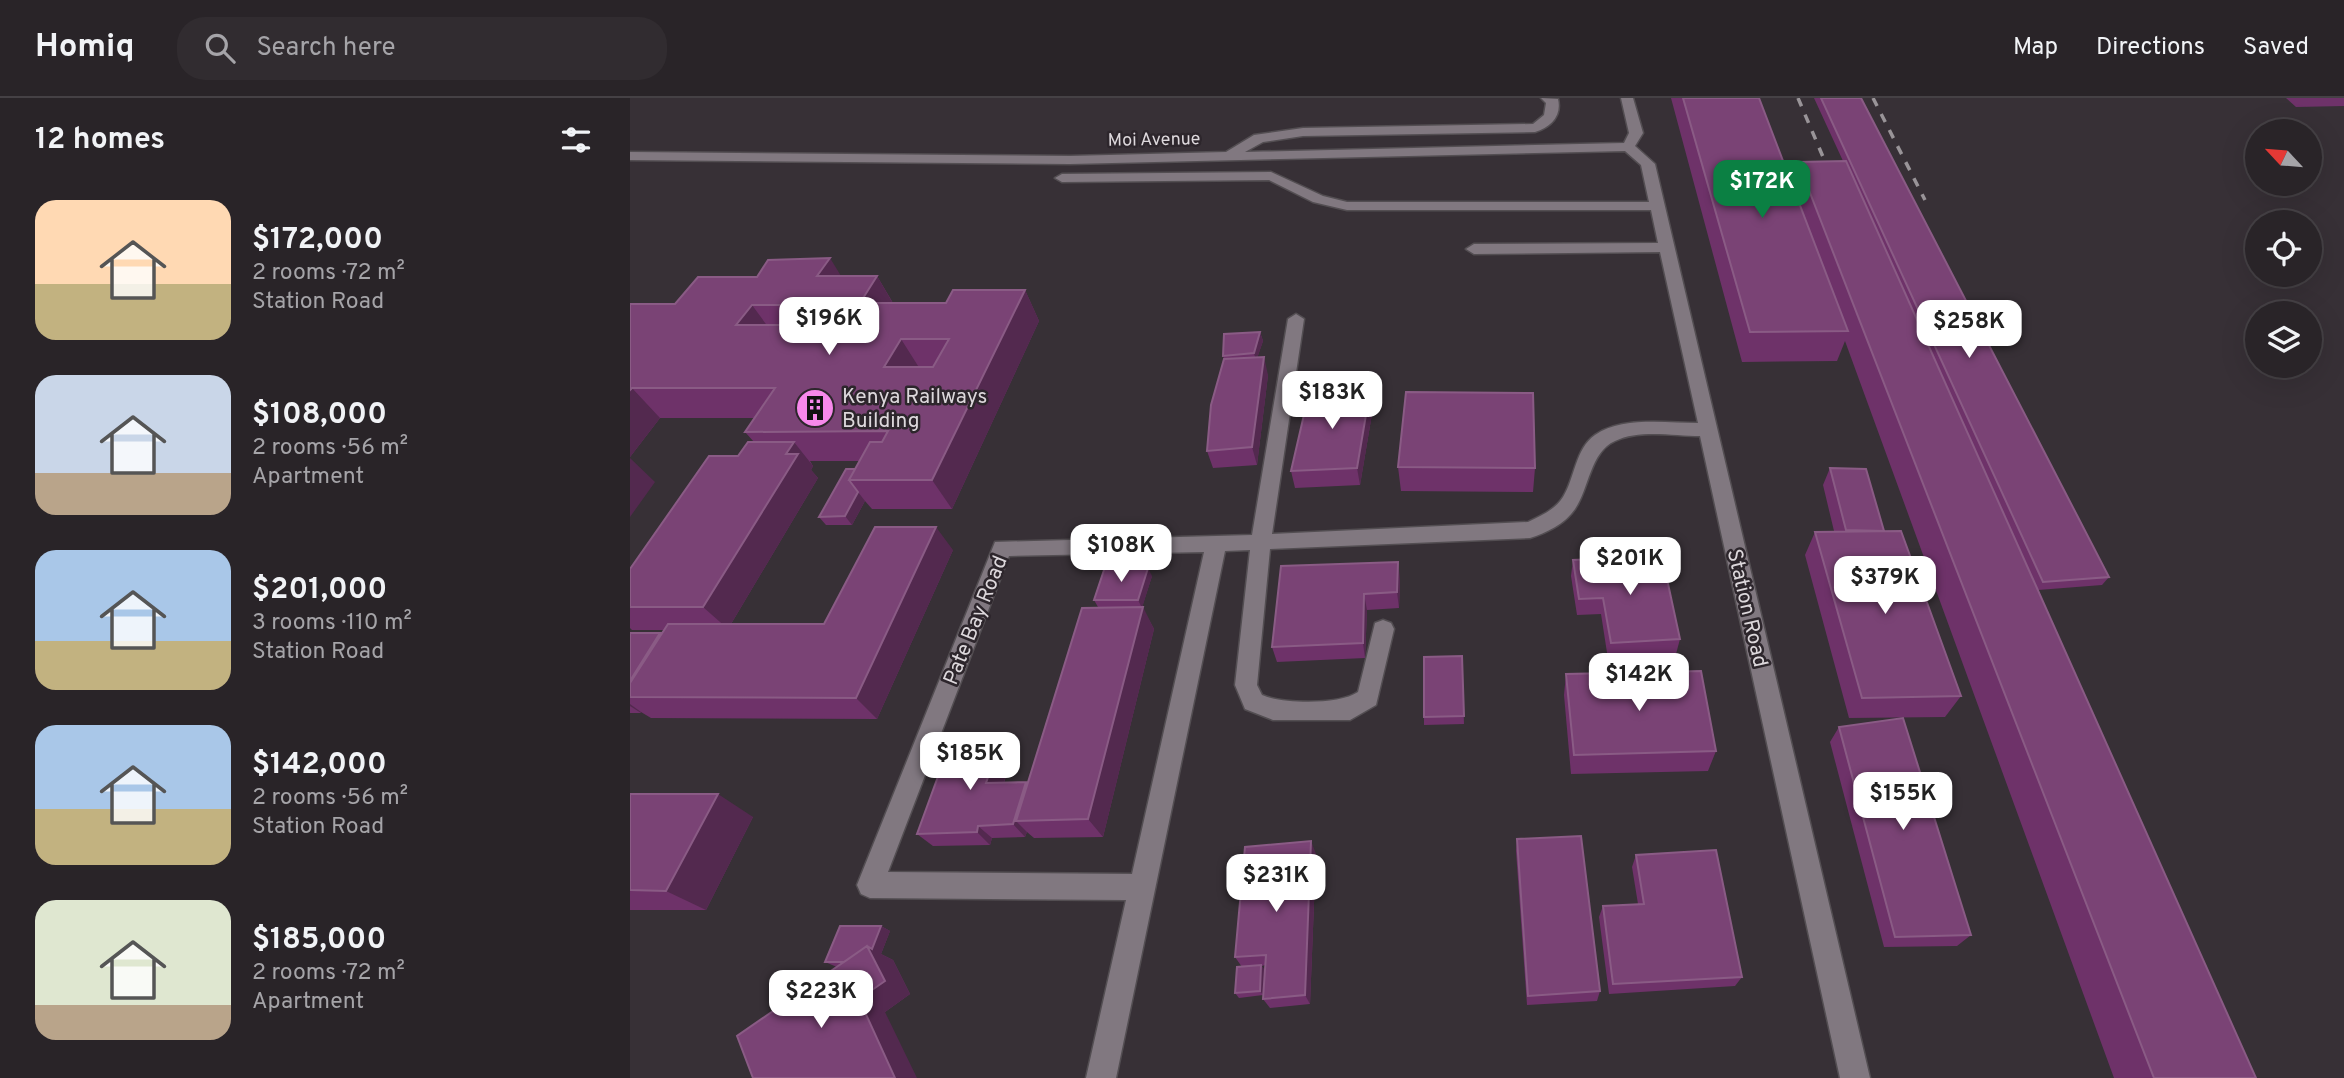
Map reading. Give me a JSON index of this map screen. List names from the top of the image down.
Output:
{
  "streets": {
    "street": ["Moi Avenue", "Station Road", "Pate Bay Road"]
  },
  "crossings": [
    ["Moi Avenue", "Station Road"]
  ],
  "places": {
    "building": ["Kenya Railways Building"]
  },
  "north": "top left",
  "page": {
    "header": "Homiq",
    "search": "Search here",
    "nav": ["Map", "Directions", "Saved"],
    "heading": "12 homes",
    "price": [
      "$172K",
      "$196K",
      "$258K",
      "$183K",
      "$108K",
      "$201K",
      "$379K",
      "$142K",
      "$185K",
      "$155K",
      "$231K",
      "$223K"
    ],
    "list": [
      {
        "name": "$172,000",
        "note": "2 rooms · 72 m² · Station Road"
      },
      {
        "name": "$108,000",
        "note": "2 rooms · 56 m² · Apartment"
      },
      {
        "name": "$201,000",
        "note": "3 rooms · 110 m² · Station Road"
      },
      {
        "name": "$142,000",
        "note": "2 rooms · 56 m² · Station Road"
      },
      {
        "name": "$185,000",
        "note": "2 rooms · 72 m² · Apartment"
      }
    ]
  }
}
